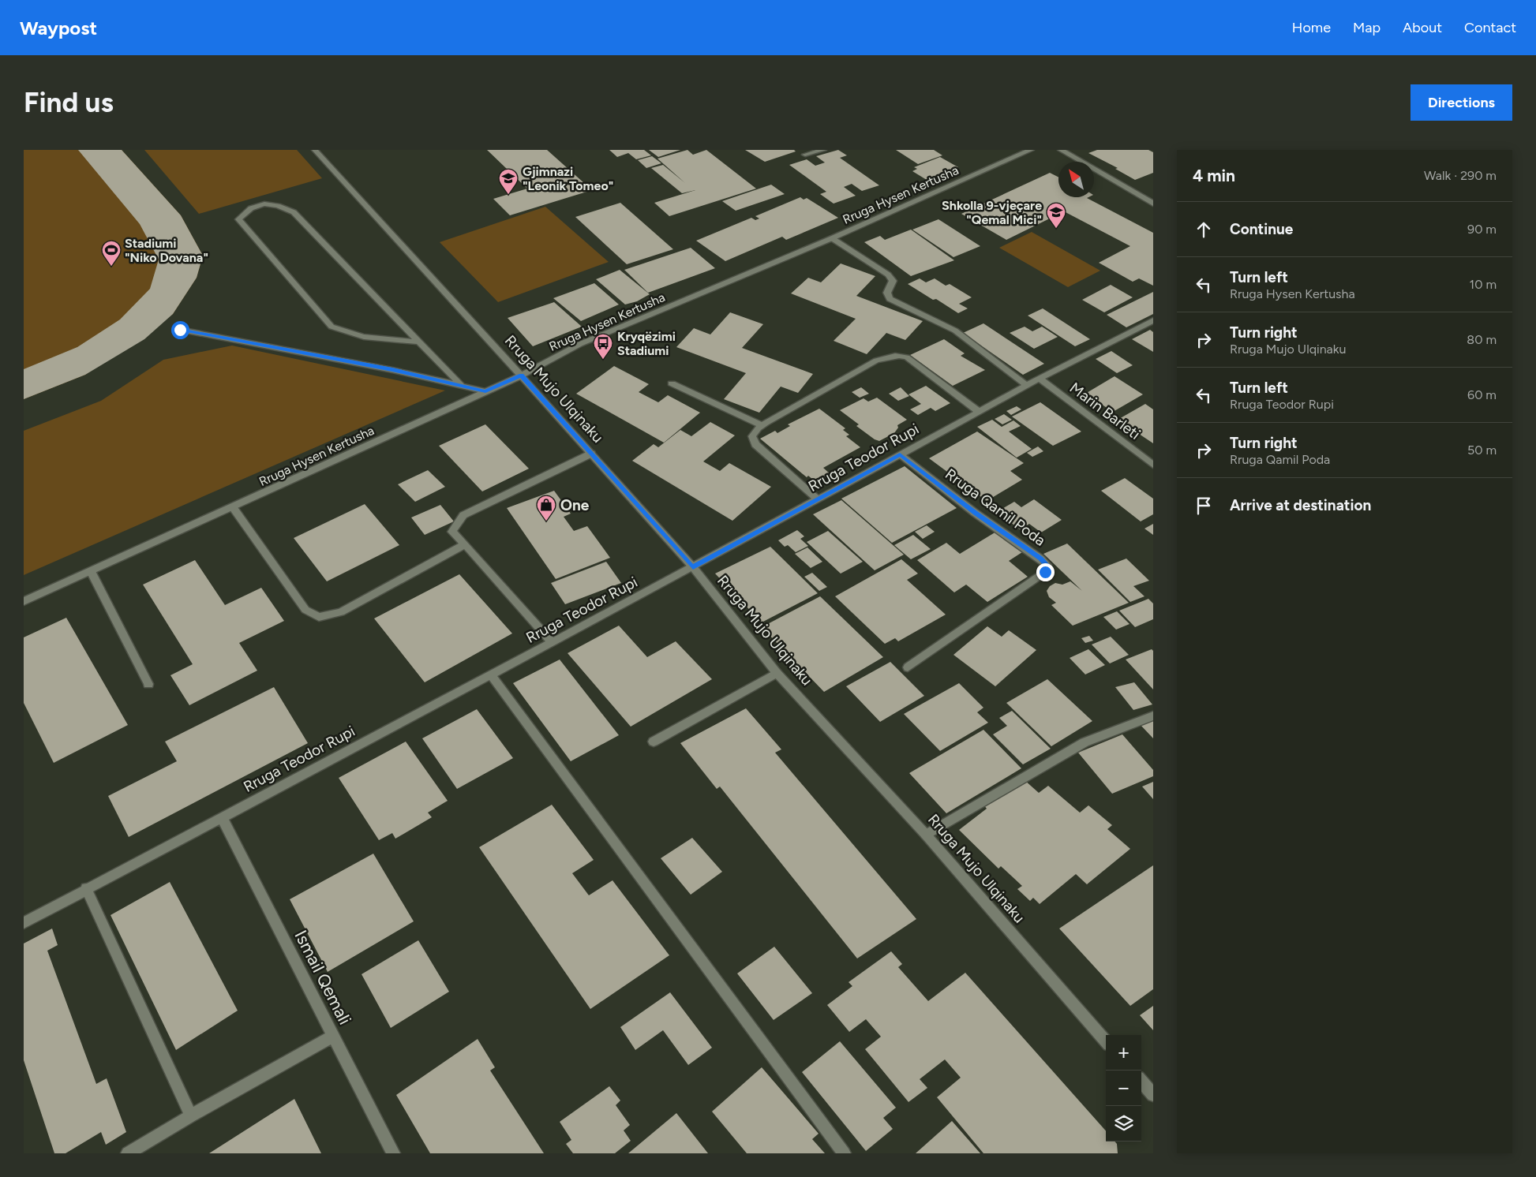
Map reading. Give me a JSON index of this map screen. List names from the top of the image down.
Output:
{
  "streets": {
    "street": [
      "Rruga Hysen Kertusha",
      "Rruga Mujo Ulqinaku",
      "Marin Barleti",
      "Rruga Teodor Rupi",
      "Rruga Qamil Poda",
      "Ismail Qemali"
    ]
  },
  "crossings": [
    ["Rruga Hysen Kertusha", "Rruga Mujo Ulqinaku"],
    ["Rruga Mujo Ulqinaku", "Rruga Teodor Rupi"],
    ["Marin Barleti", "Rruga Teodor Rupi"],
    ["Rruga Teodor Rupi", "Rruga Qamil Poda"],
    ["Rruga Teodor Rupi", "Ismail Qemali"]
  ],
  "places": {
    "school or university": ["Gjimnazi \"Leonik Tomeo\"", "Shkolla 9-vjeçare \"Qemal Mici\""],
    "sports": ["Stadiumi \"Niko Dovana\""],
    "bus stop": ["Kryqëzimi Stadiumi"],
    "shop": ["One"]
  },
  "north": "top left",
  "page": {
    "header": "Waypost",
    "nav": [
      "Home",
      "Map",
      "About",
      "Contact"
    ],
    "buttons": "Directions",
    "title": "Find us",
    "heading": ["4 min", "Walk · 290 m"],
    "list": [
      ["Continue", "90 m"],
      ["Turn left", "Rruga Hysen Kertusha", "10 m"],
      ["Turn right", "Rruga Mujo Ulqinaku", "80 m"],
      ["Turn left", "Rruga Teodor Rupi", "60 m"],
      ["Turn right", "Rruga Qamil Poda", "50 m"],
      "Arrive at destination"
    ],
    "map_buttons": ["+", "−"]
  }
}
